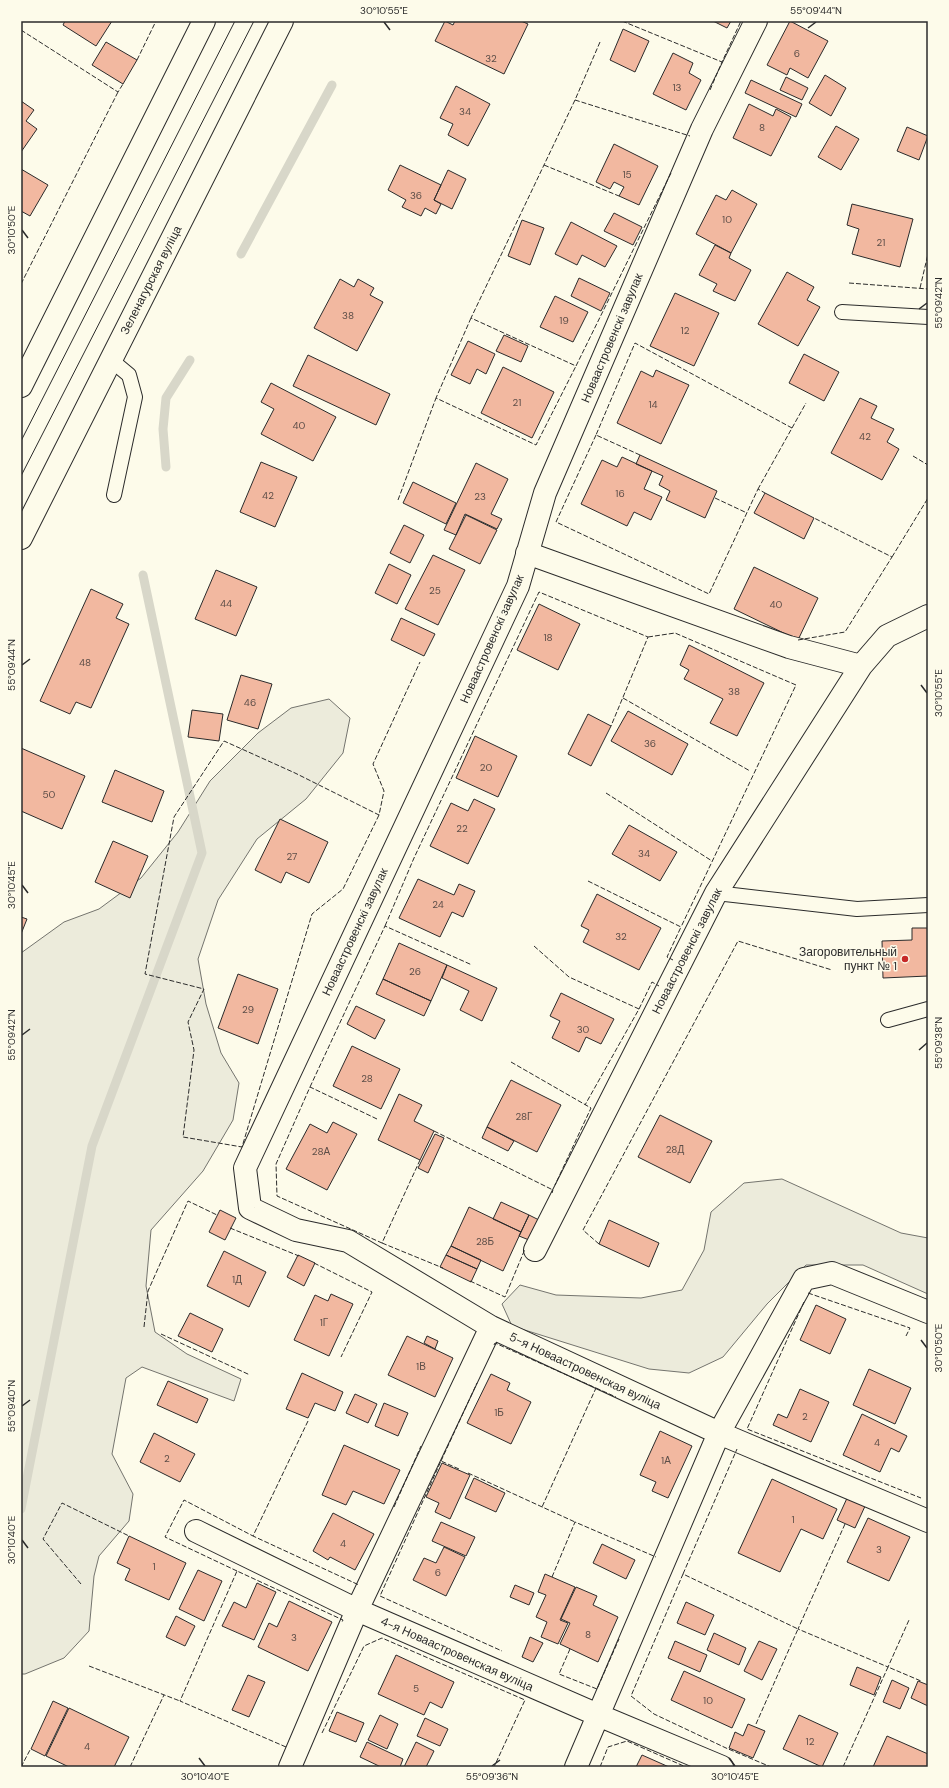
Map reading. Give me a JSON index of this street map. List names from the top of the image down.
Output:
{
  "streets": {
    "street": [
      "Зеленагурская вуліца",
      "Новаастровенскі завулак",
      "5-я Новаастровенская вуліца",
      "4-я Новаастровенская вуліца"
    ]
  },
  "crossings": [
    ["Новаастровенскі завулак", "5-я Новаастровенская вуліца"]
  ],
  "places": ["Загоровительный пункт № 1"],
  "house_numbers": [
    "6",
    "32",
    "13",
    "34",
    "8",
    "15",
    "36",
    "10",
    "21",
    "38",
    "19",
    "12",
    "21",
    "14",
    "40",
    "42",
    "16",
    "42",
    "23",
    "25",
    "44",
    "40",
    "18",
    "48",
    "38",
    "46",
    "36",
    "20",
    "50",
    "22",
    "34",
    "27",
    "24",
    "32",
    "26",
    "29",
    "30",
    "28",
    "28Г",
    "28Д",
    "28А",
    "28Б",
    "1Д",
    "1Г",
    "1В",
    "1Б",
    "2",
    "4",
    "2",
    "1А",
    "1",
    "4",
    "3",
    "1",
    "6",
    "8",
    "3",
    "5",
    "10",
    "12",
    "4"
  ],
  "coordinates": [
    "30°10'55\"E",
    "55°09'44\"N",
    "30°10'50\"E",
    "55°09'42\"N",
    "30°10'45\"E",
    "55°09'38\"N",
    "55°09'40\"N",
    "30°10'40\"E",
    "55°09'36\"N"
  ]
}
